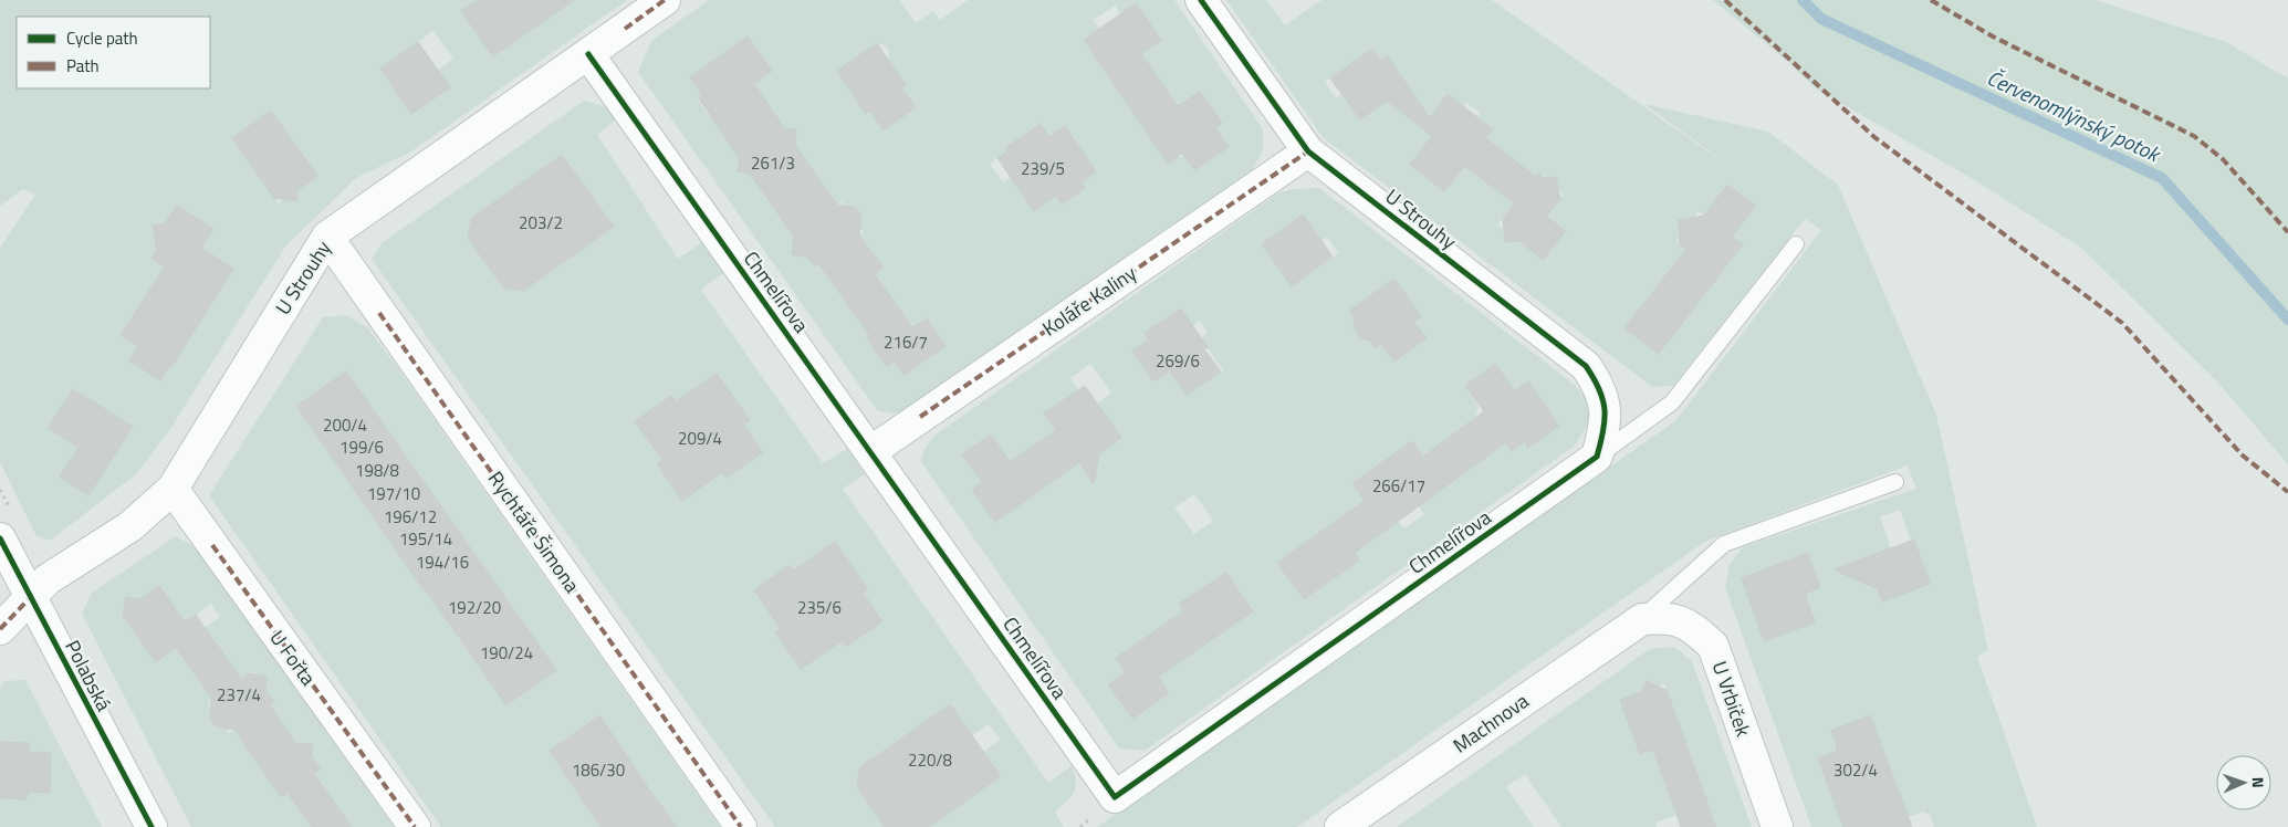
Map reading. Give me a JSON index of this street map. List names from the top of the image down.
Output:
{
  "streets": {
    "street": [
      "U Strouhy",
      "Chmelířova",
      "Koláře Kaliny",
      "Rychtáře Šimona",
      "U Fořta",
      "Polabská",
      "U Vrbiček",
      "Machnova"
    ]
  },
  "crossings": [
    ["U Strouhy", "Chmelířova"],
    ["U Strouhy", "Koláře Kaliny"],
    ["U Strouhy", "Rychtáře Šimona"],
    ["U Strouhy", "U Fořta"],
    ["U Strouhy", "Polabská"],
    ["Chmelířova", "Koláře Kaliny"],
    ["U Vrbiček", "Machnova"]
  ],
  "water": ["Červenomlýnský potok"],
  "house_numbers": [
    "261/3",
    "239/5",
    "203/2",
    "216/7",
    "269/6",
    "200/4",
    "209/4",
    "199/6",
    "198/8",
    "266/17",
    "197/10",
    "196/12",
    "195/14",
    "194/16",
    "192/20",
    "235/6",
    "190/24",
    "237/4",
    "220/8",
    "186/30",
    "302/4"
  ],
  "legend": ["Cycle path", "Path"],
  "north": "right"
}
